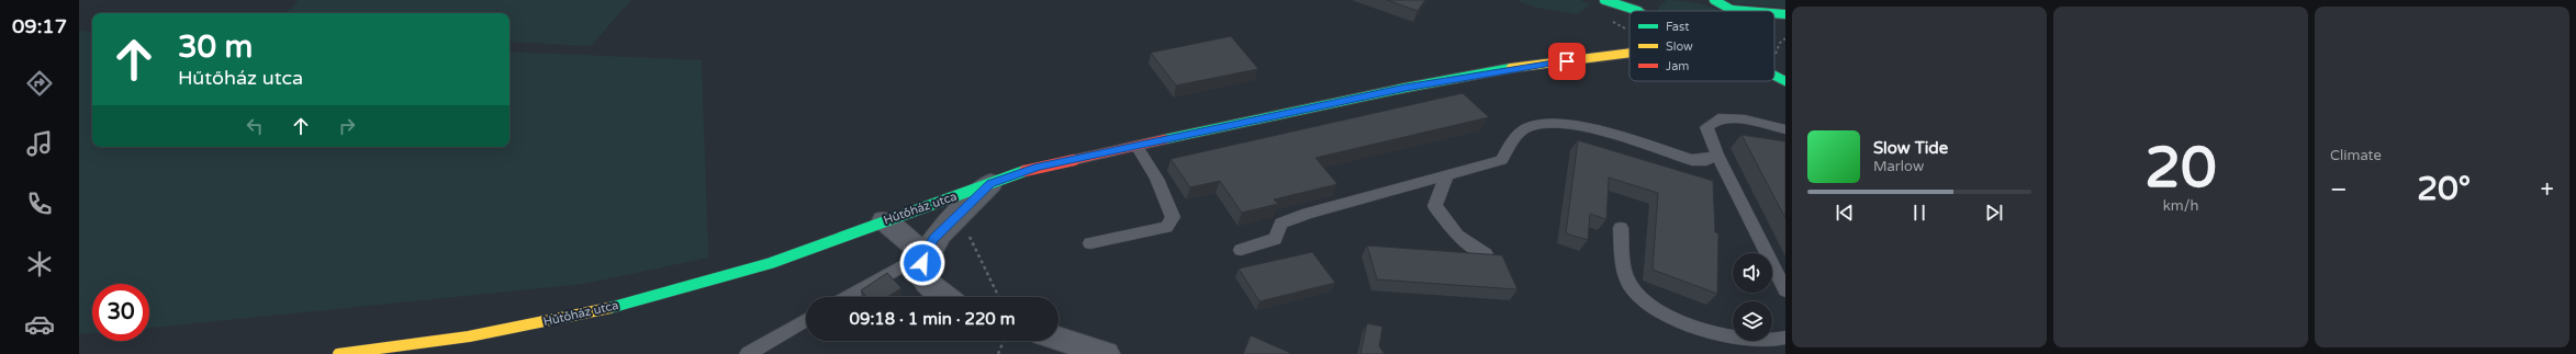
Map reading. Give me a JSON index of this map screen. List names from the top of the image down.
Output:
{
  "streets": {
    "street": ["Hűtőház utca"]
  },
  "legend": ["Fast", "Slow", "Jam"],
  "page": {
    "tabs": "09:17",
    "tile": [
      ["20", "km/h"],
      "Climate"
    ],
    "turn": ["30 m", "Hűtőház utca"],
    "song": ["Slow Tide", "Marlow"],
    "heat": ["−", "20°", "+"],
    "limit": "30",
    "trip": "09:18 · 1 min · 220 m"
  }
}
